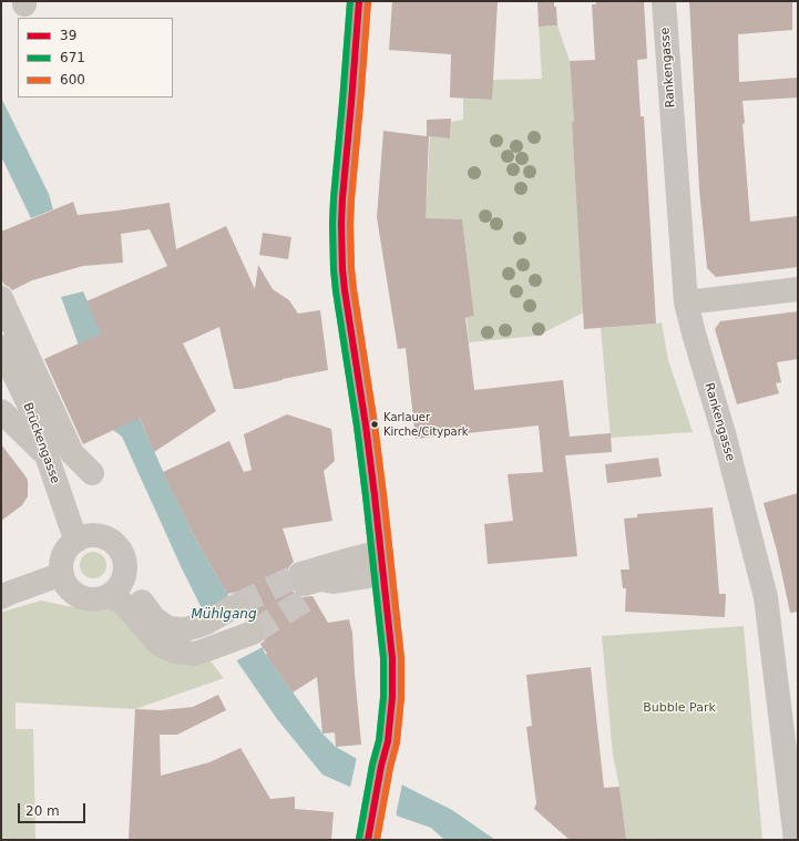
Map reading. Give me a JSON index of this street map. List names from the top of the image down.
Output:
{
  "streets": {
    "street": ["Rankengasse", "Brückengasse"]
  },
  "water": ["Mühlgang"],
  "parks": ["Bubble Park"],
  "places": ["Karlauer Kirche/Citypark"],
  "lines": ["transit line 39", "transit line 671", "transit line 600"],
  "legend": ["39", "671", "600"],
  "scale_bar": "20 m"
}
